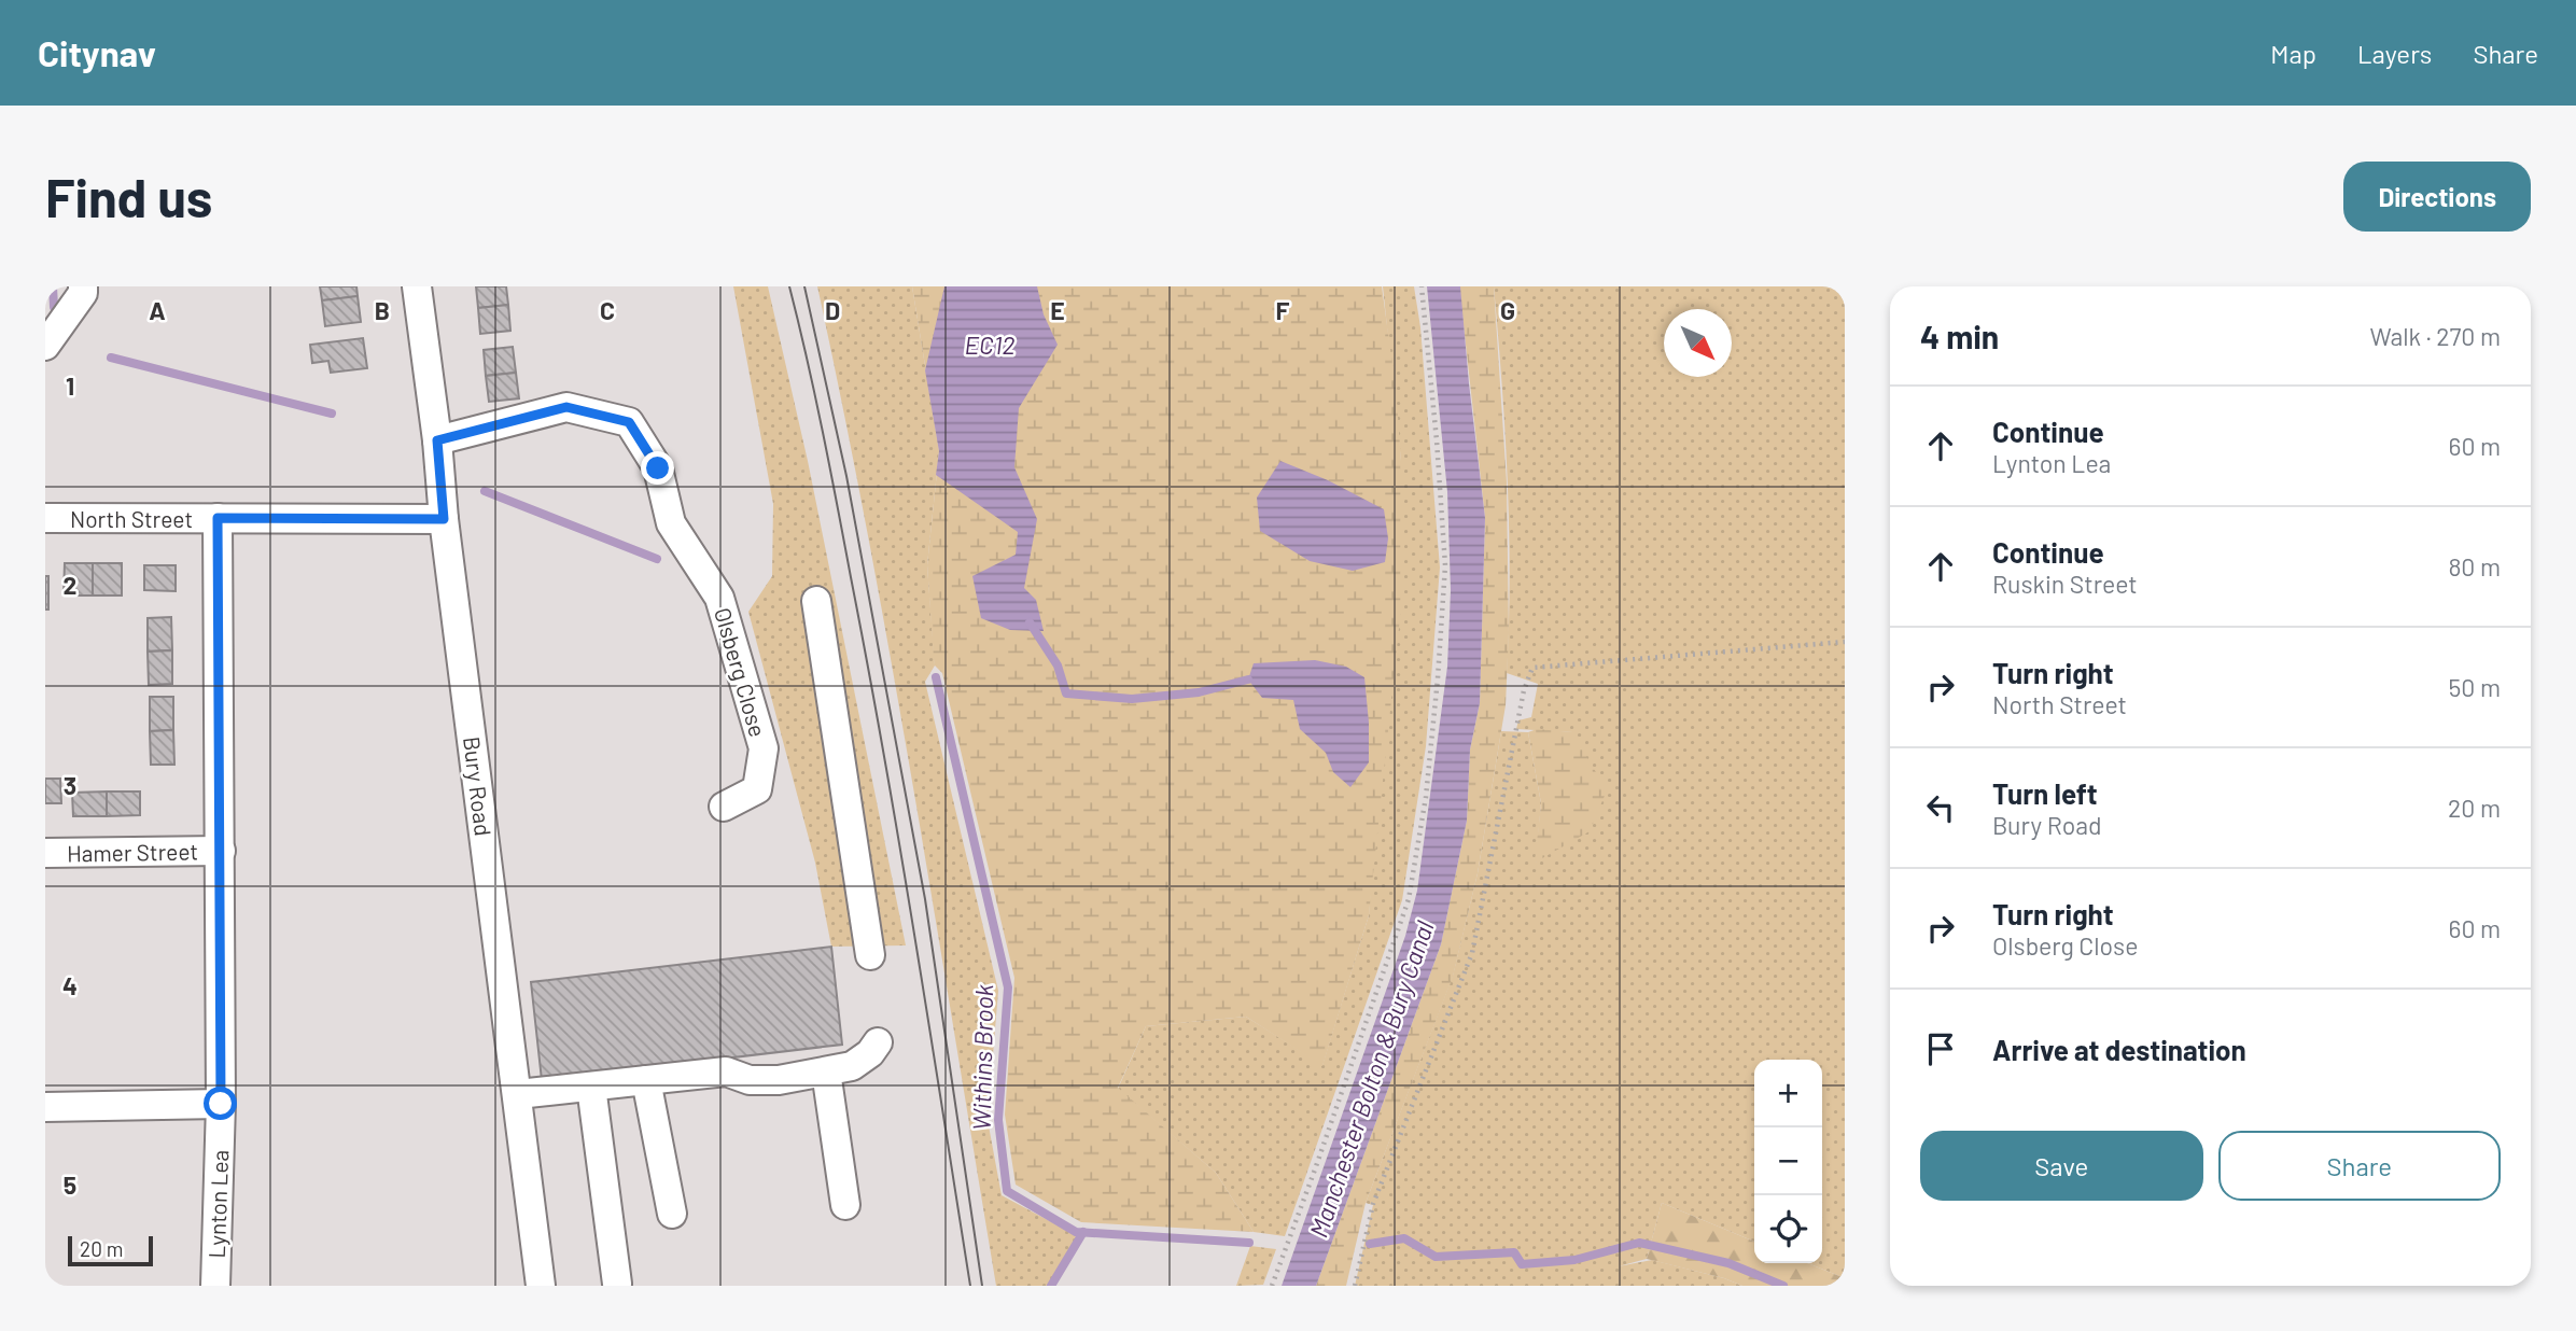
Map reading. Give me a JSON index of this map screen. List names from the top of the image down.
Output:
{
  "streets": {
    "street": [
      "North Street",
      "Olsberg Close",
      "Bury Road",
      "Hamer Street",
      "Lynton Lea"
    ]
  },
  "crossings": [
    ["North Street", "Bury Road"],
    ["North Street", "Lynton Lea"],
    ["Olsberg Close", "Bury Road"],
    ["Hamer Street", "Lynton Lea"]
  ],
  "water": ["EC12", "Withins Brook", "Manchester Bolton & Bury Canal"],
  "scale_bar": "20 m",
  "north": "bottom right",
  "page": {
    "header": "Citynav",
    "nav": ["Map", "Layers", "Share"],
    "buttons": [
      "Directions",
      ["Save", "Share"]
    ],
    "title": "Find us",
    "heading": ["4 min", "Walk · 270 m"],
    "list": [
      ["Continue", "Lynton Lea", "60 m"],
      ["Continue", "Ruskin Street", "80 m"],
      ["Turn right", "North Street", "50 m"],
      ["Turn left", "Bury Road", "20 m"],
      ["Turn right", "Olsberg Close", "60 m"],
      "Arrive at destination"
    ],
    "map_buttons": ["+", "−"],
    "scale": "20 m"
  },
  "grid": {
    "columns": [
      "A",
      "B",
      "C",
      "D",
      "E",
      "F",
      "G"
    ],
    "rows": [
      "1",
      "2",
      "3",
      "4",
      "5"
    ]
  }
}
